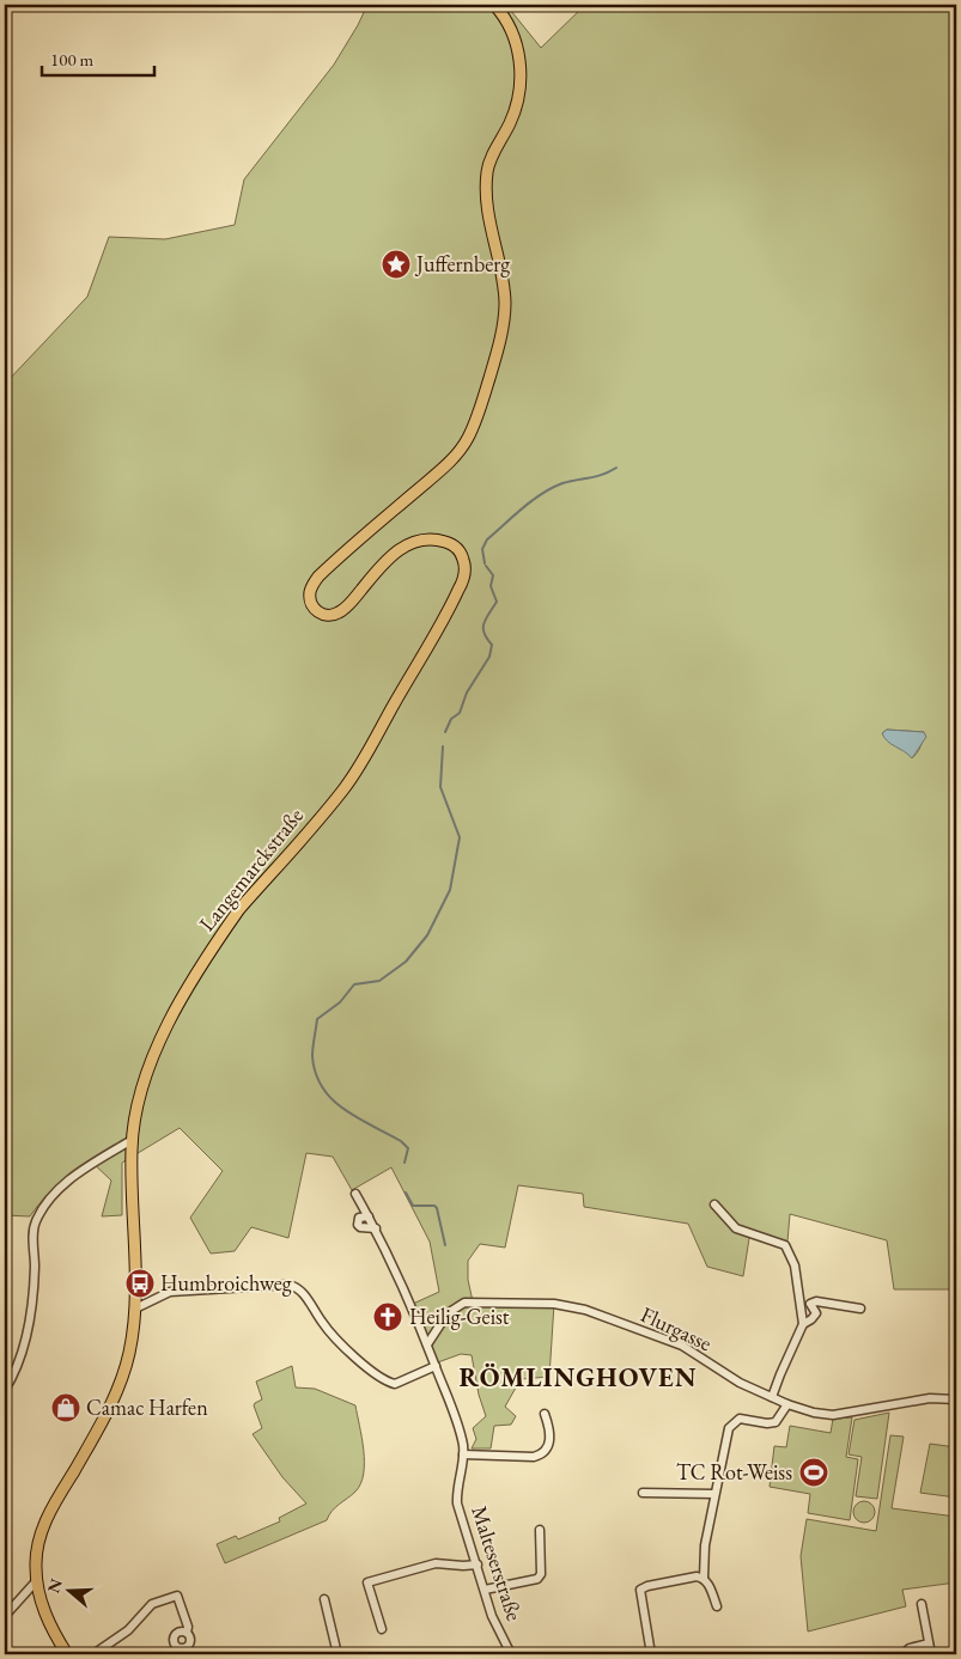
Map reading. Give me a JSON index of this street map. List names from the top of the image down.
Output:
{
  "streets": {
    "main road": ["Langemarckstraße"],
    "street": ["Flurgasse", "Malteserstraße"]
  },
  "crossings": [
    ["Flurgasse", "Malteserstraße"]
  ],
  "districts": ["RÖMLINGHOVEN"],
  "places": {
    "place": ["Juffernberg"],
    "bus stop": ["Humbroichweg"],
    "church": ["Heilig-Geist"],
    "shop": ["Camac Harfen"],
    "sports": ["TC Rot-Weiss"]
  },
  "scale_bar": "100 m",
  "north": "left"
}
